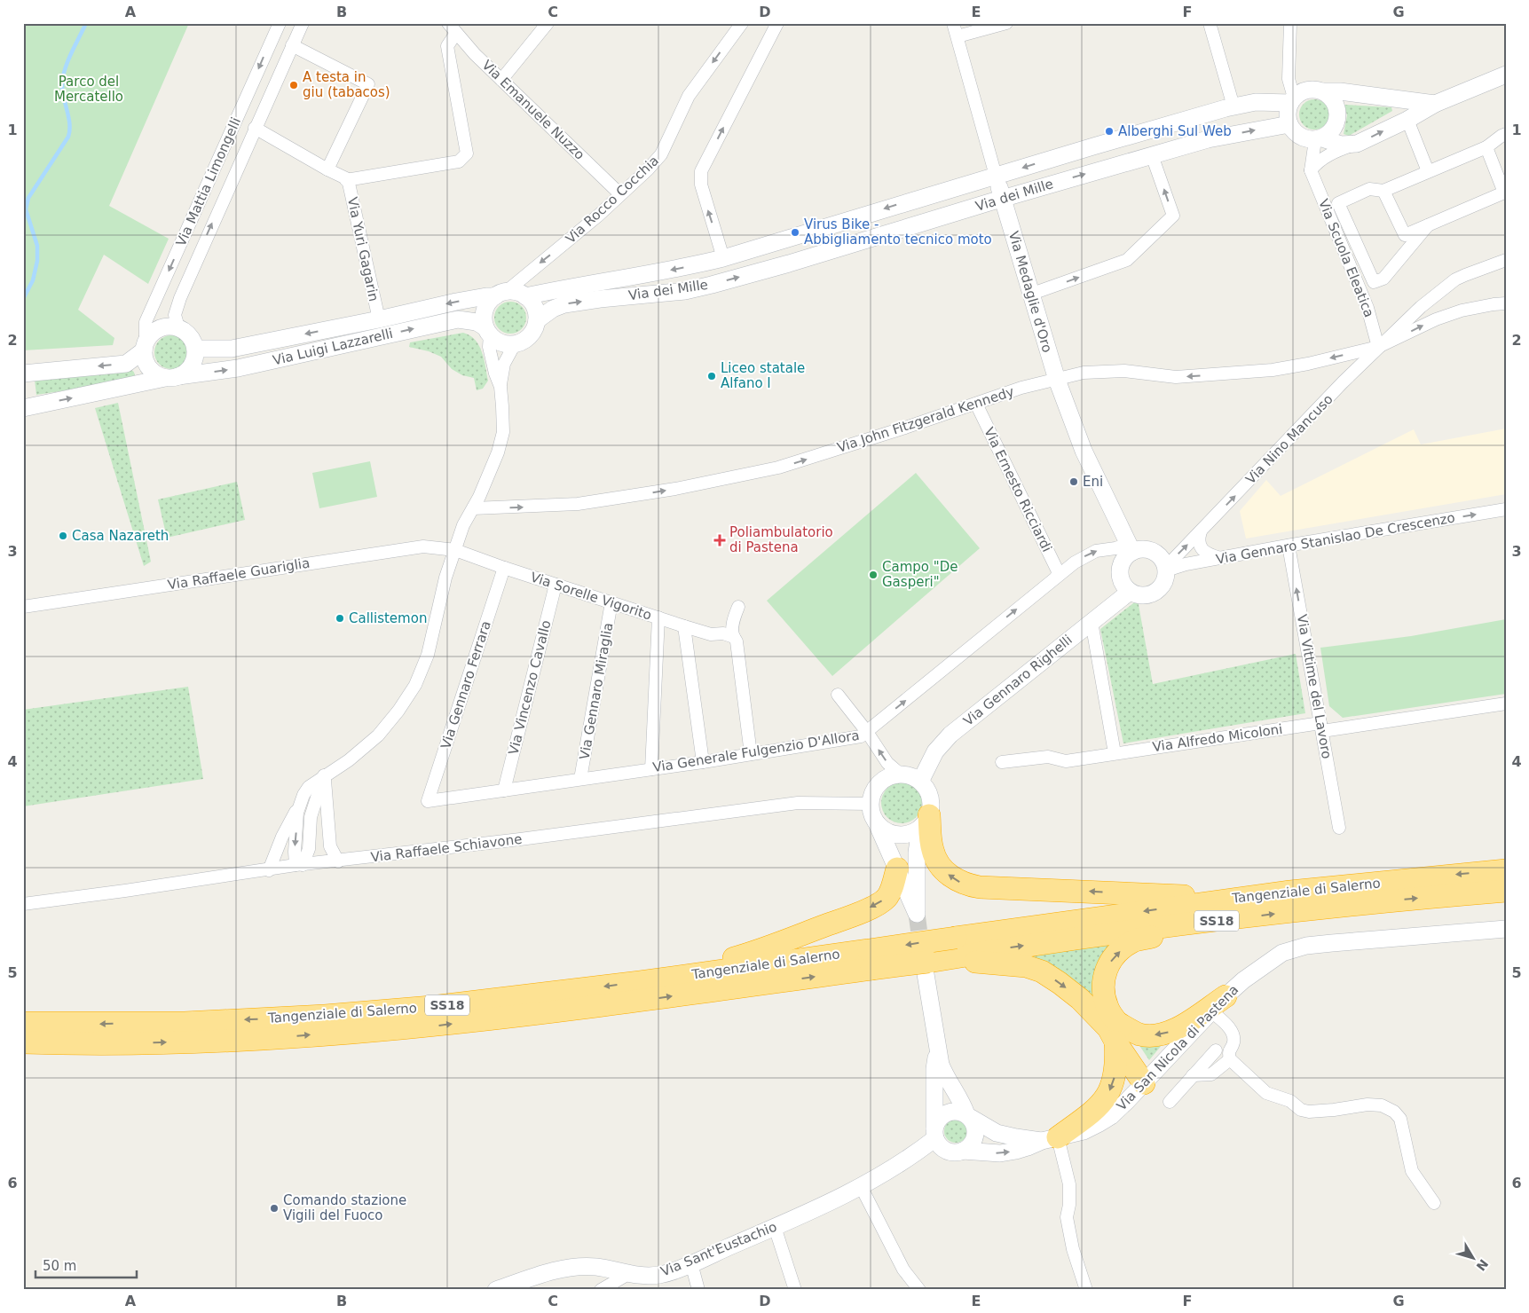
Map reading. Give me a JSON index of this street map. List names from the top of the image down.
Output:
{
  "streets": {
    "highway": ["Tangenziale di Salerno", "SS18"],
    "street": [
      "Via Emanuele Nuzzo",
      "Via Mattia Limongelli",
      "Via dei Mille",
      "Via Rocco Cocchia",
      "Via Yuri Gagarin",
      "Via Scuola Eleatica",
      "Via Medaglie d'Oro",
      "Via Luigi Lazzarelli",
      "Via John Fitzgerald Kennedy",
      "Via Nino Mancuso",
      "Via Ernesto Ricciardi",
      "Via Gennaro Stanislao De Crescenzo",
      "Via Raffaele Guariglia",
      "Via Sorelle Vigorito",
      "Via Gennaro Righelli",
      "Via Gennaro Ferrara",
      "Via Vittime del Lavoro",
      "Via Vincenzo Cavallo",
      "Via Gennaro Miraglia",
      "Via Alfredo Micoloni",
      "Via Generale Fulgenzio D'Allora",
      "Via Raffaele Schiavone",
      "Via San Nicola di Pastena",
      "Via Sant'Eustachio"
    ]
  },
  "crossings": [
    ["Via Emanuele Nuzzo", "Via Rocco Cocchia"],
    ["Via Mattia Limongelli", "Via Luigi Lazzarelli"],
    ["Via dei Mille", "Via Rocco Cocchia"],
    ["Via dei Mille", "Via Medaglie d'Oro"],
    ["Via dei Mille", "Via Luigi Lazzarelli"],
    ["Via Rocco Cocchia", "Via Luigi Lazzarelli"],
    ["Via Yuri Gagarin", "Via Luigi Lazzarelli"],
    ["Via Scuola Eleatica", "Via John Fitzgerald Kennedy"],
    ["Via Scuola Eleatica", "Via Nino Mancuso"],
    ["Via Medaglie d'Oro", "Via John Fitzgerald Kennedy"],
    ["Via Medaglie d'Oro", "Via Nino Mancuso"],
    ["Via Medaglie d'Oro", "Via Gennaro Stanislao De Crescenzo"],
    ["Via Medaglie d'Oro", "Via Gennaro Righelli"],
    ["Via Medaglie d'Oro", "Via Generale Fulgenzio D'Allora"],
    ["Via John Fitzgerald Kennedy", "Via Nino Mancuso"],
    ["Via John Fitzgerald Kennedy", "Via Ernesto Ricciardi"],
    ["Via Nino Mancuso", "Via Gennaro Stanislao De Crescenzo"],
    ["Via Nino Mancuso", "Via Gennaro Righelli"],
    ["Via Nino Mancuso", "Via Generale Fulgenzio D'Allora"],
    ["Via Ernesto Ricciardi", "Via Generale Fulgenzio D'Allora"],
    ["Via Gennaro Stanislao De Crescenzo", "Via Gennaro Righelli"],
    ["Via Gennaro Stanislao De Crescenzo", "Via Vittime del Lavoro"],
    ["Via Gennaro Stanislao De Crescenzo", "Via Generale Fulgenzio D'Allora"],
    ["Via Raffaele Guariglia", "Via Sorelle Vigorito"],
    ["Via Sorelle Vigorito", "Via Gennaro Ferrara"],
    ["Via Sorelle Vigorito", "Via Vincenzo Cavallo"],
    ["Via Sorelle Vigorito", "Via Gennaro Miraglia"],
    ["Via Gennaro Righelli", "Via Generale Fulgenzio D'Allora"],
    ["Via Gennaro Righelli", "Via Raffaele Schiavone"],
    ["Via Gennaro Ferrara", "Via Generale Fulgenzio D'Allora"],
    ["Via Vittime del Lavoro", "Via Alfredo Micoloni"],
    ["Via Vincenzo Cavallo", "Via Generale Fulgenzio D'Allora"],
    ["Via Gennaro Miraglia", "Via Generale Fulgenzio D'Allora"],
    ["Via San Nicola di Pastena", "Via Sant'Eustachio"]
  ],
  "one_way": [
    "Via Rocco Cocchia",
    "Via Nino Mancuso",
    "Via Gennaro Stanislao De Crescenzo",
    "Via Vittime del Lavoro",
    "Via Generale Fulgenzio D'Allora"
  ],
  "parks": ["Parco del Mercatello"],
  "places": {
    "other": [
      "A testa in giu (tabacos)",
      "Alberghi Sul Web",
      "Virus Bike - Abbigliamento tecnico moto",
      "Liceo statale Alfano I",
      "Eni",
      "Casa Nazareth",
      "Campo \"De Gasperi\"",
      "Callistemon",
      "Comando stazione Vigili del Fuoco"
    ],
    "health": ["Poliambulatorio di Pastena"]
  },
  "scale_bar": "50 m",
  "north": "bottom right",
  "grid": {
    "columns": [
      "A",
      "B",
      "C",
      "D",
      "E",
      "F",
      "G"
    ],
    "rows": [
      "1",
      "2",
      "3",
      "4",
      "5",
      "6"
    ]
  }
}
